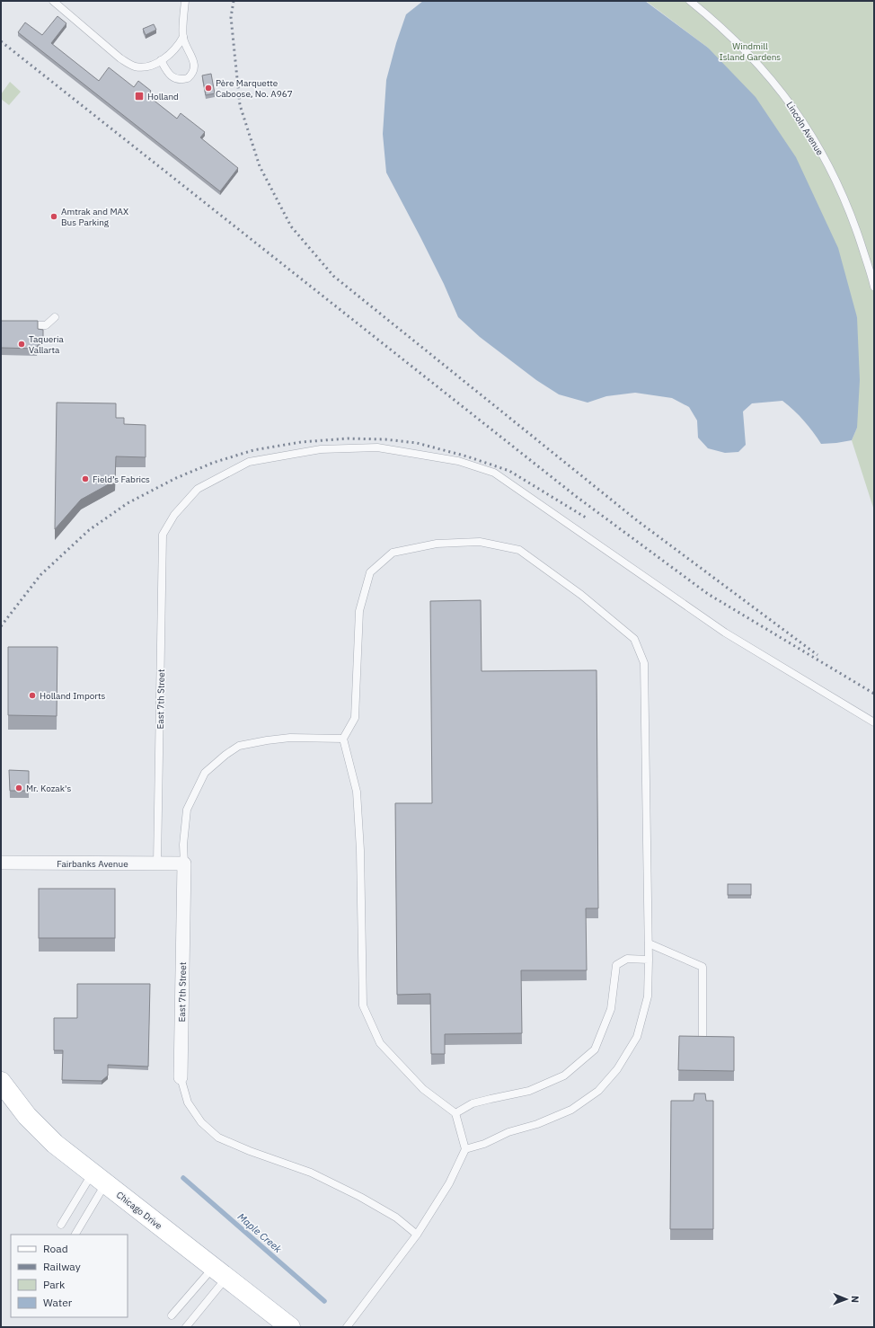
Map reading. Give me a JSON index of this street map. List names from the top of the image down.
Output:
{
  "streets": {
    "main road": ["Chicago Drive"],
    "street": ["East 7th Street", "Fairbanks Avenue"],
    "lane": ["Lincoln Avenue"]
  },
  "crossings": [
    ["East 7th Street", "Fairbanks Avenue"]
  ],
  "water": ["Maple Creek"],
  "parks": ["Windmill Island Gardens"],
  "places": {
    "other": [
      "Père Marquette Caboose, No. A967",
      "Amtrak and MAX Bus Parking",
      "Taqueria Vallarta",
      "Field’s Fabrics",
      "Holland Imports",
      "Mr. Kozak's"
    ],
    "transit": ["Holland"]
  },
  "legend": [
    "Road",
    "Railway",
    "Park",
    "Water"
  ],
  "north": "right"
}
